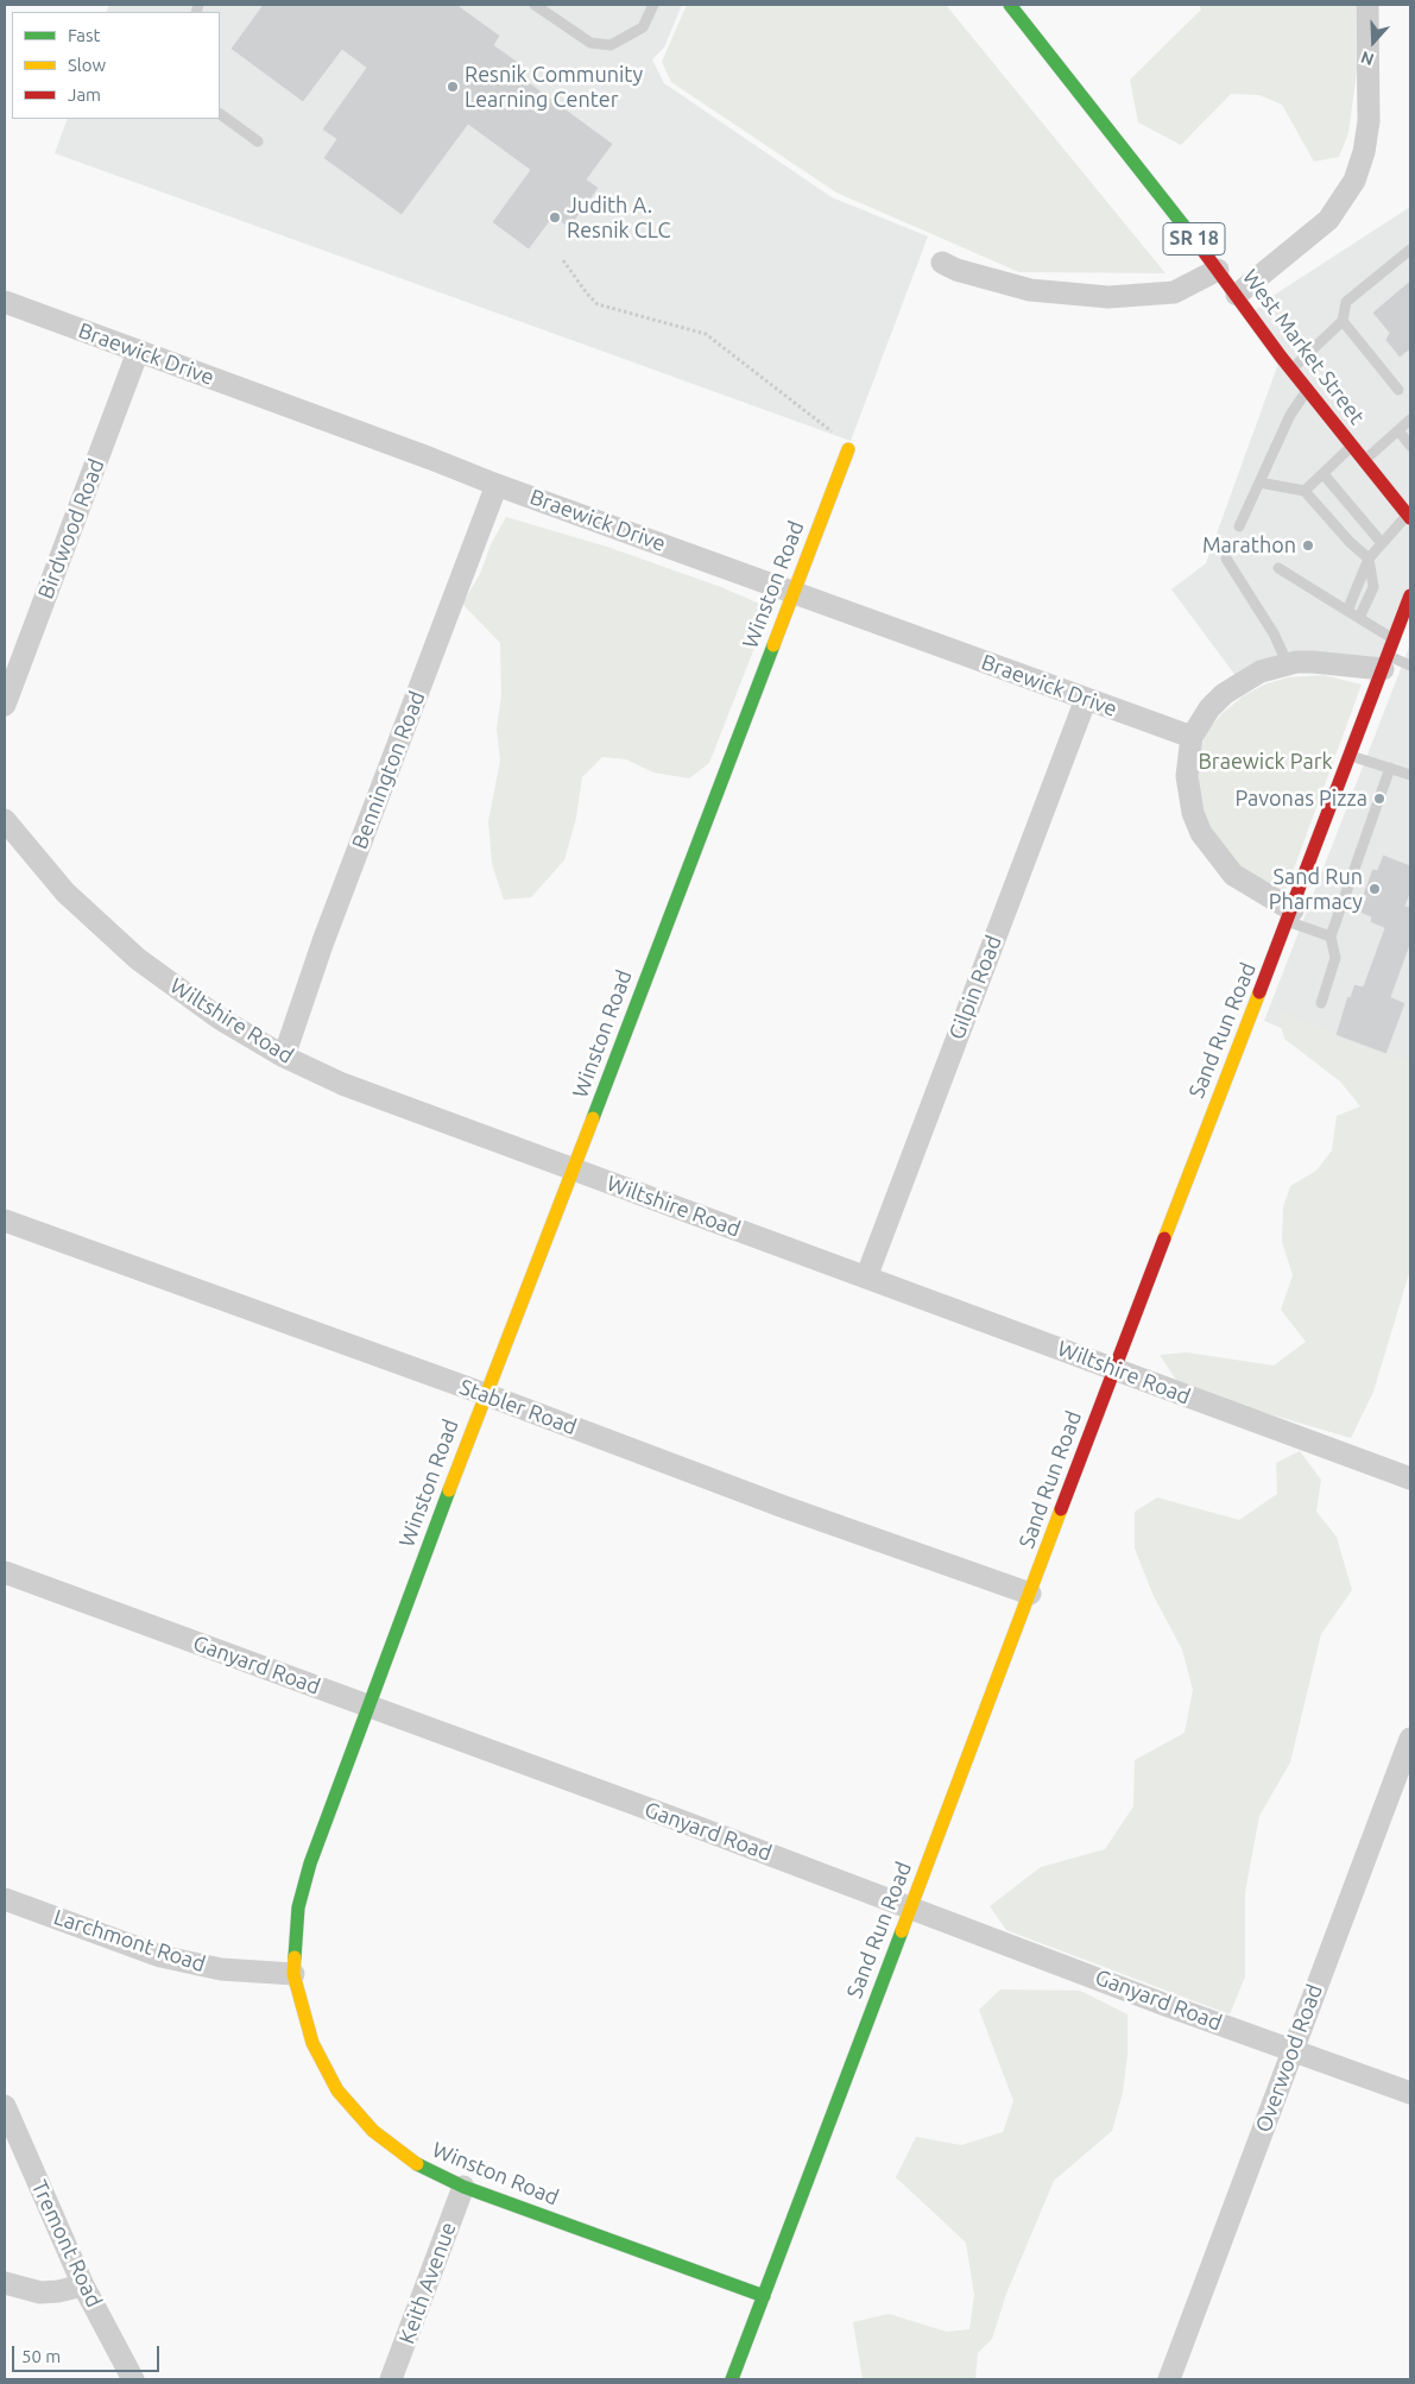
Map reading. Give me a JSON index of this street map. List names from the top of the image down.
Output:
{
  "streets": {
    "street": [
      "SR 18",
      "West Market Street",
      "Braewick Drive",
      "Birdwood Road",
      "Winston Road",
      "Bennington Road",
      "Gilpin Road",
      "Wiltshire Road",
      "Sand Run Road",
      "Stabler Road",
      "Ganyard Road",
      "Larchmont Road",
      "Overwood Road",
      "Tremont Road",
      "Keith Avenue"
    ]
  },
  "crossings": [
    ["Braewick Drive", "Birdwood Road"],
    ["Braewick Drive", "Winston Road"],
    ["Braewick Drive", "Bennington Road"],
    ["Braewick Drive", "Gilpin Road"],
    ["Winston Road", "Wiltshire Road"],
    ["Winston Road", "Sand Run Road"],
    ["Winston Road", "Stabler Road"],
    ["Winston Road", "Ganyard Road"],
    ["Winston Road", "Larchmont Road"],
    ["Winston Road", "Keith Avenue"],
    ["Bennington Road", "Wiltshire Road"],
    ["Gilpin Road", "Wiltshire Road"],
    ["Wiltshire Road", "Sand Run Road"],
    ["Sand Run Road", "Stabler Road"],
    ["Sand Run Road", "Ganyard Road"],
    ["Ganyard Road", "Overwood Road"]
  ],
  "parks": ["Braewick Park"],
  "places": [
    "Resnik Community Learning Center",
    "Judith A. Resnik CLC",
    "Marathon",
    "Pavonas Pizza",
    "Sand Run Pharmacy"
  ],
  "legend": ["Fast", "Slow", "Jam"],
  "scale_bar": "50 m",
  "north": "bottom"
}
